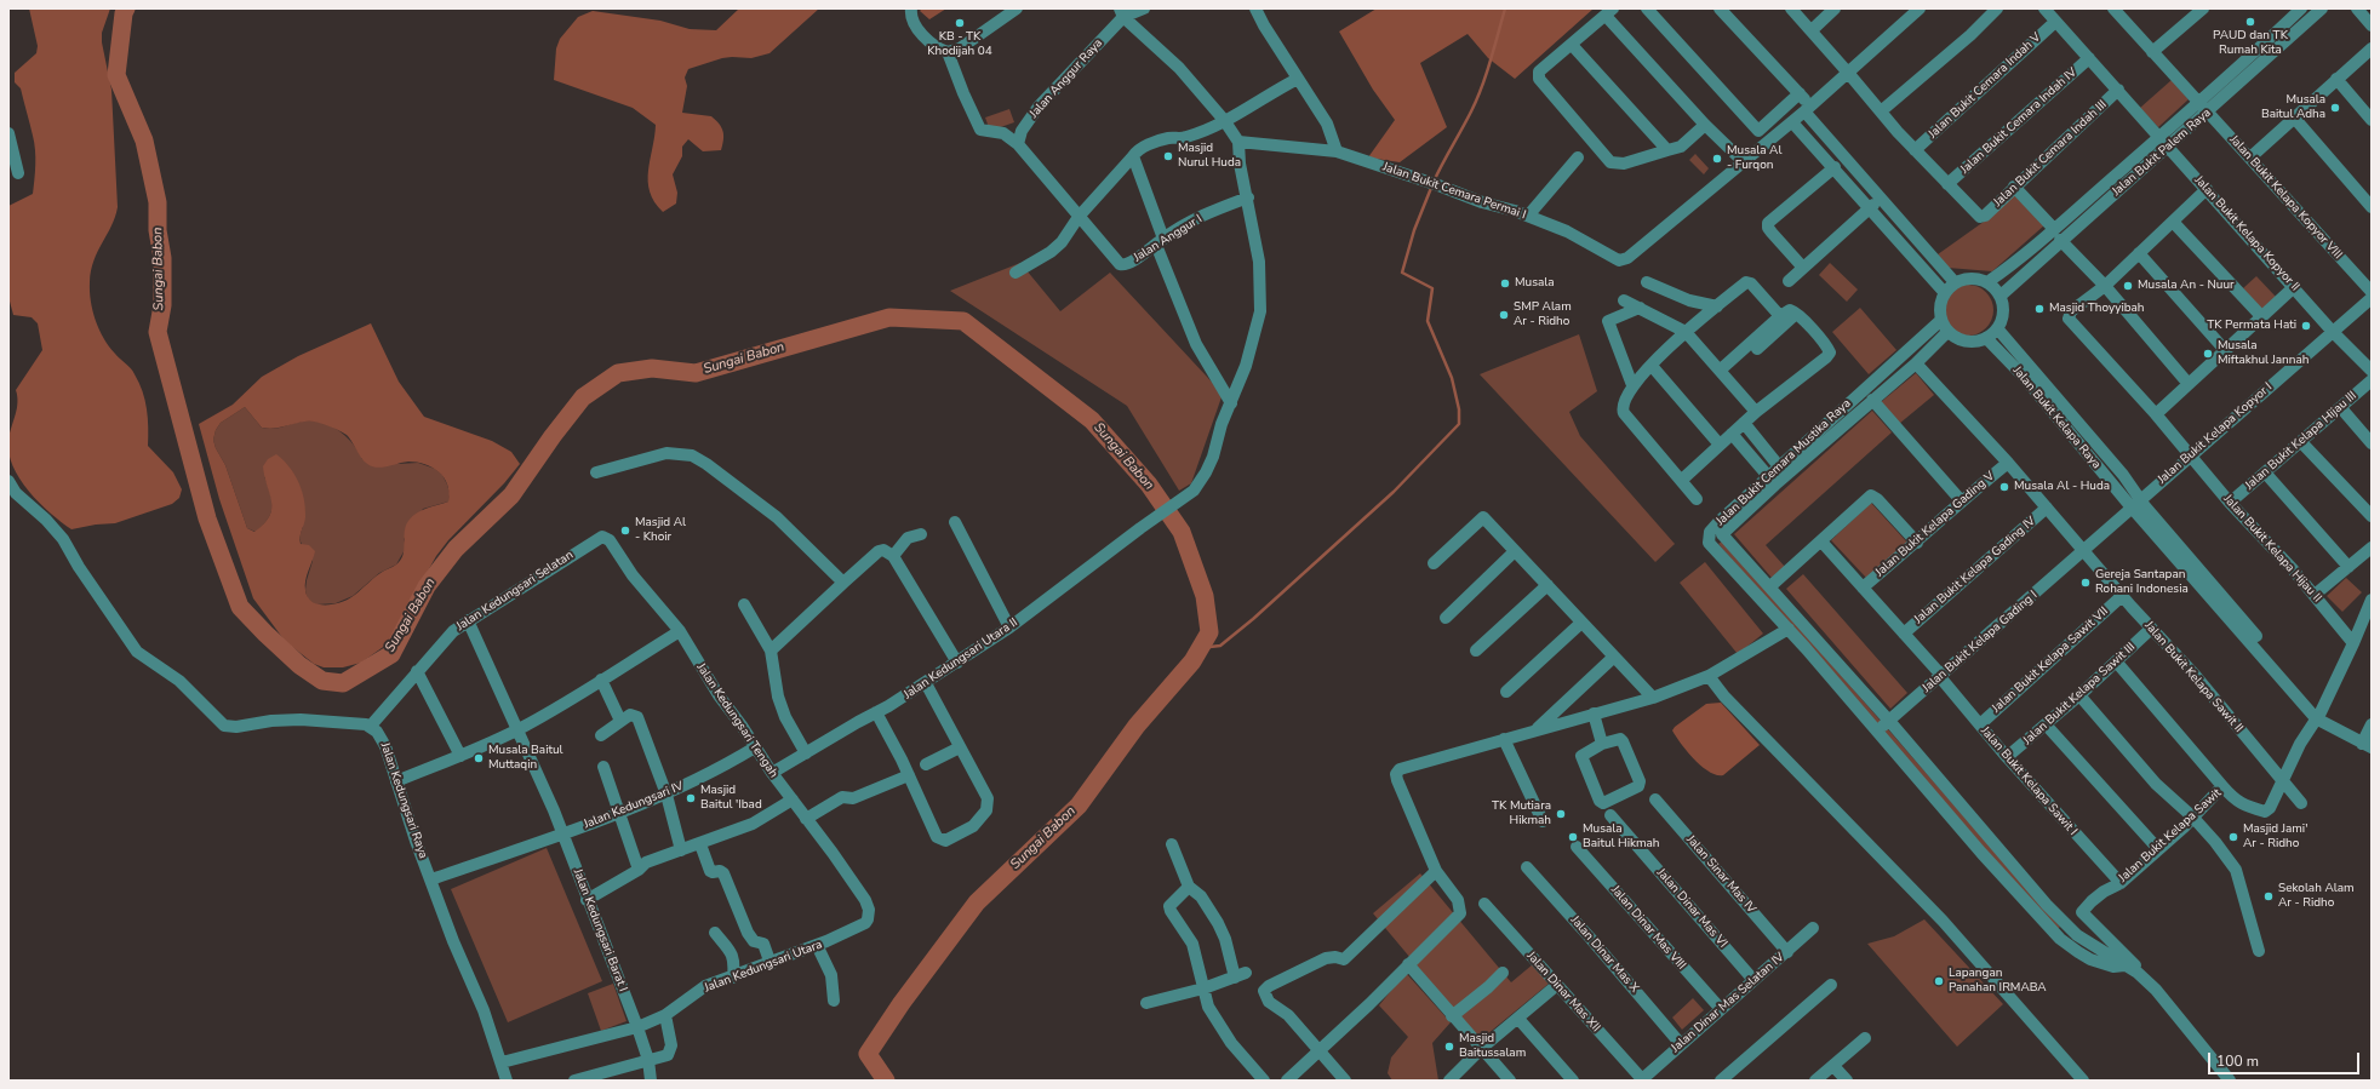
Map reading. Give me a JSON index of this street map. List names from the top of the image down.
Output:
{
  "streets": {
    "street": [
      "Jalan Anggur Raya",
      "Jalan Bukit Cemara Indah V",
      "Jalan Bukit Cemara Indah IV",
      "Jalan Bukit Palem Raya",
      "Jalan Bukit Cemara Indah III",
      "Jalan Bukit Cemara Permai I",
      "Jalan Bukit Kelapa Kopyor VIII",
      "Jalan Bukit Kelapa Kopyor II",
      "Jalan Anggur I",
      "Jalan Bukit Kelapa Raya",
      "Jalan Bukit Kelapa Kopyor I",
      "Jalan Bukit Kelapa Hijau III",
      "Jalan Bukit Cemara Mustika Raya",
      "Jalan Bukit Kelapa Gading V",
      "Jalan Bukit Kelapa Hijau II",
      "Jalan Bukit Kelapa Gading IV",
      "Jalan Kedungsari Selatan",
      "Jalan Bukit Kelapa Gading I",
      "Jalan Kedungsari Utara II",
      "Jalan Bukit Kelapa Sawit VII",
      "Jalan Bukit Kelapa Sawit II",
      "Jalan Bukit Kelapa Sawit III",
      "Jalan Kedungsari Tengah",
      "Jalan Bukit Kelapa Sawit I",
      "Jalan Kedungsari Raya",
      "Jalan Kedungsari IV",
      "Jalan Bukit Kelapa Sawit",
      "Jalan Sinar Mas IV",
      "Jalan Dinar Mas VI",
      "Jalan Dinar Mas VIII",
      "Jalan Kedungsari Barat I",
      "Jalan Dinar Mas X",
      "Jalan Kedungsari Utara",
      "Jalan Dinar Mas XII",
      "Jalan Dinar Mas Selatan IV"
    ]
  },
  "crossings": [
    ["Jalan Bukit Cemara Indah V", "Jalan Bukit Kelapa Kopyor II"],
    ["Jalan Bukit Cemara Indah IV", "Jalan Bukit Cemara Indah III"],
    ["Jalan Bukit Cemara Indah IV", "Jalan Bukit Kelapa Kopyor II"],
    ["Jalan Bukit Palem Raya", "Jalan Bukit Kelapa Kopyor VIII"],
    ["Jalan Bukit Palem Raya", "Jalan Bukit Kelapa Kopyor II"],
    ["Jalan Bukit Palem Raya", "Jalan Bukit Kelapa Raya"],
    ["Jalan Bukit Palem Raya", "Jalan Bukit Cemara Mustika Raya"],
    ["Jalan Bukit Cemara Indah III", "Jalan Bukit Kelapa Kopyor II"],
    ["Jalan Bukit Cemara Permai I", "Jalan Kedungsari Utara II"],
    ["Jalan Bukit Kelapa Kopyor II", "Jalan Bukit Kelapa Kopyor I"],
    ["Jalan Anggur I", "Jalan Kedungsari Utara II"],
    ["Jalan Bukit Kelapa Raya", "Jalan Bukit Kelapa Kopyor I"],
    ["Jalan Bukit Kelapa Raya", "Jalan Bukit Cemara Mustika Raya"],
    ["Jalan Bukit Kelapa Raya", "Jalan Bukit Kelapa Sawit"],
    ["Jalan Bukit Kelapa Kopyor I", "Jalan Bukit Kelapa Hijau II"],
    ["Jalan Bukit Kelapa Kopyor I", "Jalan Bukit Kelapa Gading I"],
    ["Jalan Bukit Kelapa Kopyor I", "Jalan Bukit Kelapa Sawit II"],
    ["Jalan Bukit Kelapa Hijau III", "Jalan Bukit Kelapa Hijau II"],
    ["Jalan Bukit Cemara Mustika Raya", "Jalan Bukit Kelapa Sawit II"],
    ["Jalan Bukit Kelapa Gading V", "Jalan Bukit Kelapa Sawit II"],
    ["Jalan Bukit Kelapa Gading V", "Jalan Bukit Kelapa Sawit I"],
    ["Jalan Bukit Kelapa Hijau II", "Jalan Bukit Kelapa Sawit"],
    ["Jalan Bukit Kelapa Gading IV", "Jalan Bukit Kelapa Sawit II"],
    ["Jalan Bukit Kelapa Gading IV", "Jalan Bukit Kelapa Sawit I"],
    ["Jalan Kedungsari Selatan", "Jalan Kedungsari Tengah"],
    ["Jalan Kedungsari Selatan", "Jalan Kedungsari Raya"],
    ["Jalan Kedungsari Selatan", "Jalan Kedungsari Barat I"],
    ["Jalan Bukit Kelapa Gading I", "Jalan Bukit Kelapa Sawit II"],
    ["Jalan Bukit Kelapa Gading I", "Jalan Bukit Kelapa Sawit I"],
    ["Jalan Kedungsari Utara II", "Jalan Kedungsari Tengah"],
    ["Jalan Bukit Kelapa Sawit VII", "Jalan Bukit Kelapa Sawit II"],
    ["Jalan Bukit Kelapa Sawit VII", "Jalan Bukit Kelapa Sawit I"],
    ["Jalan Bukit Kelapa Sawit II", "Jalan Bukit Kelapa Sawit III"],
    ["Jalan Bukit Kelapa Sawit II", "Jalan Bukit Kelapa Sawit"],
    ["Jalan Bukit Kelapa Sawit III", "Jalan Bukit Kelapa Sawit I"],
    ["Jalan Kedungsari Tengah", "Jalan Kedungsari IV"],
    ["Jalan Kedungsari Tengah", "Jalan Kedungsari Utara"],
    ["Jalan Bukit Kelapa Sawit I", "Jalan Bukit Kelapa Sawit"],
    ["Jalan Kedungsari Raya", "Jalan Kedungsari IV"],
    ["Jalan Kedungsari Raya", "Jalan Kedungsari Utara"],
    ["Jalan Kedungsari IV", "Jalan Kedungsari Barat I"],
    ["Jalan Sinar Mas IV", "Jalan Dinar Mas Selatan IV"],
    ["Jalan Dinar Mas VI", "Jalan Dinar Mas Selatan IV"],
    ["Jalan Dinar Mas VIII", "Jalan Dinar Mas Selatan IV"],
    ["Jalan Kedungsari Barat I", "Jalan Kedungsari Utara"],
    ["Jalan Dinar Mas X", "Jalan Dinar Mas Selatan IV"],
    ["Jalan Dinar Mas XII", "Jalan Dinar Mas Selatan IV"]
  ],
  "water": ["Sungai Babon"],
  "places": [
    "PAUD dan TK Rumah Kita",
    "KB - TK Khodijah 04",
    "Musala Baitul Adha",
    "Masjid Nurul Huda",
    "Musala Al - Furqon",
    "Musala",
    "Musala An - Nuur",
    "Masjid Thoyyibah",
    "SMP Alam Ar - Ridho",
    "TK Permata Hati",
    "Musala Miftakhul Jannah",
    "Musala Al - Huda",
    "Masjid Al - Khoir",
    "Gereja Santapan Rohani Indonesia",
    "Musala Baitul Muttaqin",
    "Masjid Baitul 'Ibad",
    "TK Mutiara Hikmah",
    "Musala Baitul Hikmah",
    "Masjid Jami' Ar - Ridho",
    "Sekolah Alam Ar - Ridho",
    "Lapangan Panahan IRMABA",
    "Masjid Baitussalam"
  ],
  "scale_bar": "100 m"
}
